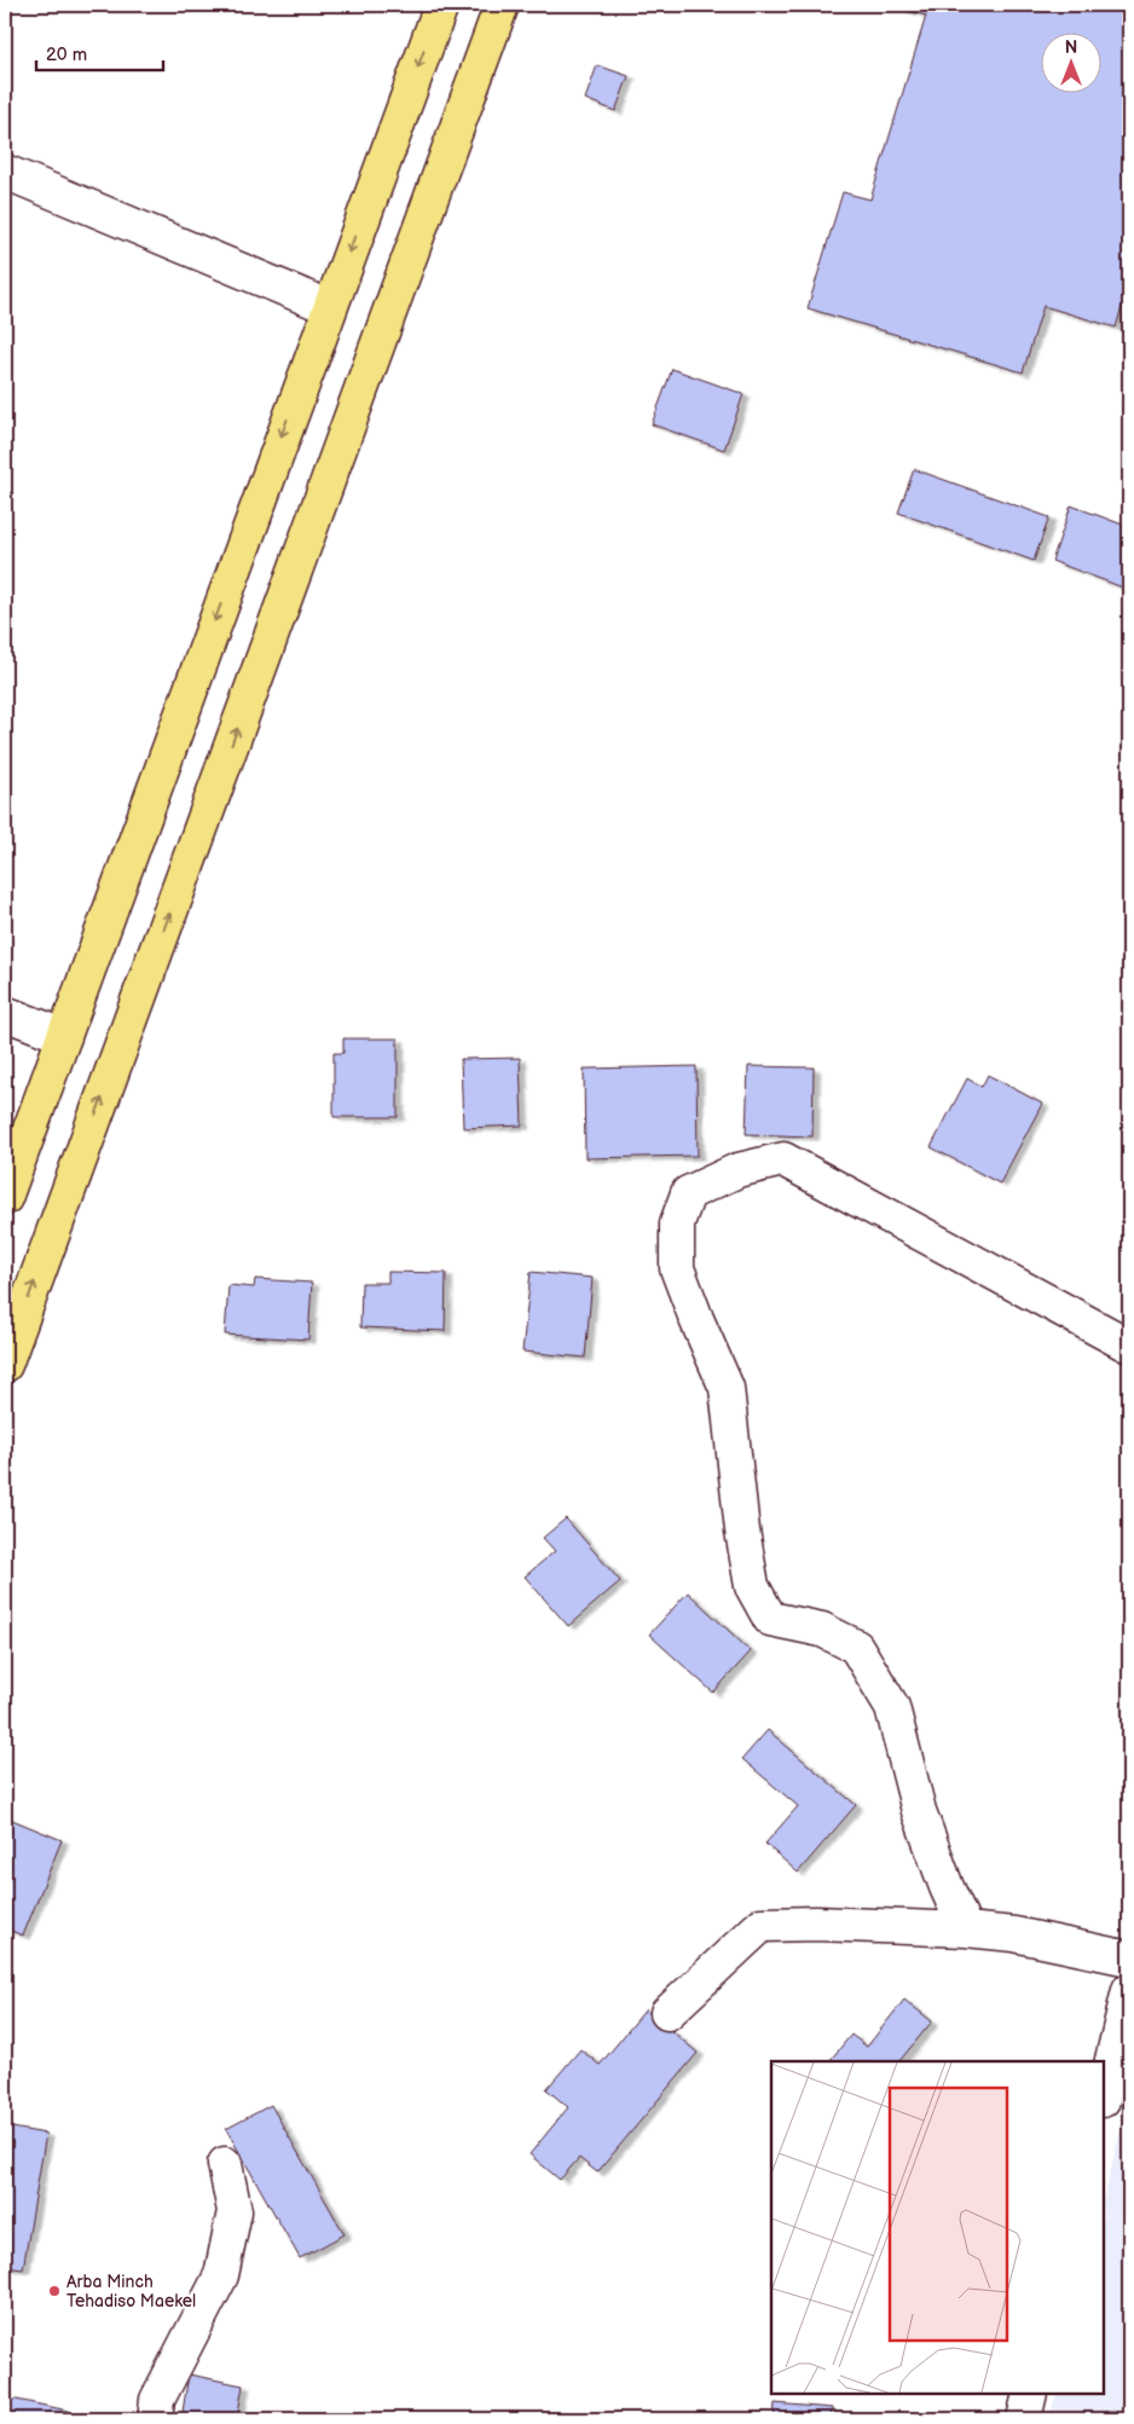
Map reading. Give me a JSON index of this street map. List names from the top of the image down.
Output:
{
  "places": ["Arba Minch Tehadiso Maekel"],
  "scale_bar": "20 m",
  "north": "top"
}
